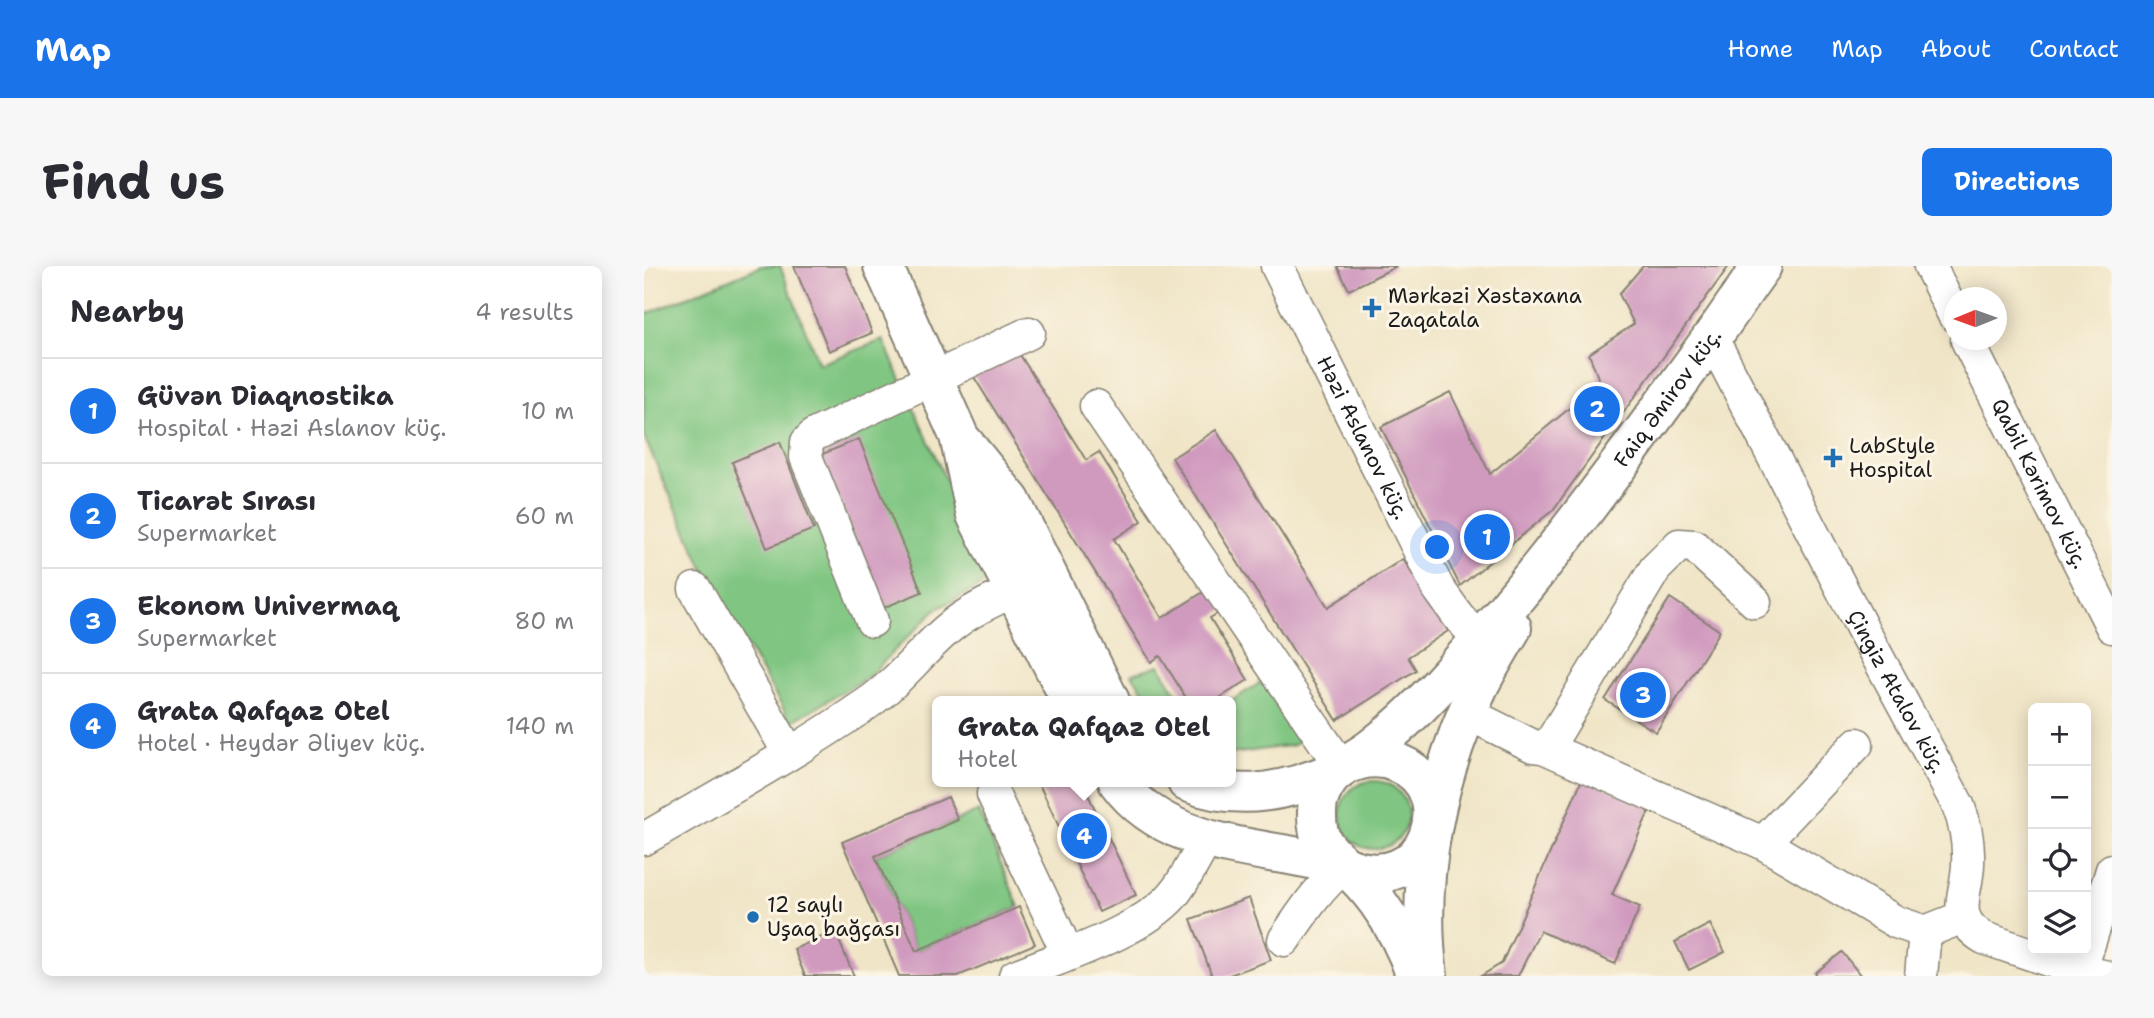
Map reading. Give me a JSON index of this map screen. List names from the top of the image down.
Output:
{
  "streets": {
    "main road": ["Faiq Əmirov küç."],
    "street": ["Həzi Aslanov küç.", "Qabil Kərimov küç.", "Çingiz Atalov küç."]
  },
  "crossings": [
    ["Faiq Əmirov küç.", "Çingiz Atalov küç."]
  ],
  "places": {
    "health": ["Mərkəzi Xəstəxana Zaqatala", "LabStyle Hospital"],
    "other": ["12 saylı Uşaq bağçası"]
  },
  "north": "left",
  "page": {
    "header": "Map",
    "nav": [
      "Home",
      "Map",
      "About",
      "Contact"
    ],
    "buttons": "Directions",
    "title": "Find us",
    "heading": ["Nearby", "4 results"],
    "list": [
      {
        "mark": "1",
        "name": "Güvən Diaqnostika",
        "note": "Hospital · Həzi Aslanov küç.",
        "value": "10 m"
      },
      {
        "mark": "2",
        "name": "Ticarət Sırası",
        "note": "Supermarket",
        "value": "60 m"
      },
      {
        "mark": "3",
        "name": "Ekonom Univermaq",
        "note": "Supermarket",
        "value": "80 m"
      },
      {
        "mark": "4",
        "name": "Grata Qafqaz Otel",
        "note": "Hotel · Heydər Əliyev küç.",
        "value": "140 m"
      }
    ],
    "pins": [
      "2",
      "1",
      "3",
      "4"
    ],
    "popup": ["Grata Qafqaz Otel", "Hotel"],
    "map_buttons": ["+", "−"]
  }
}
